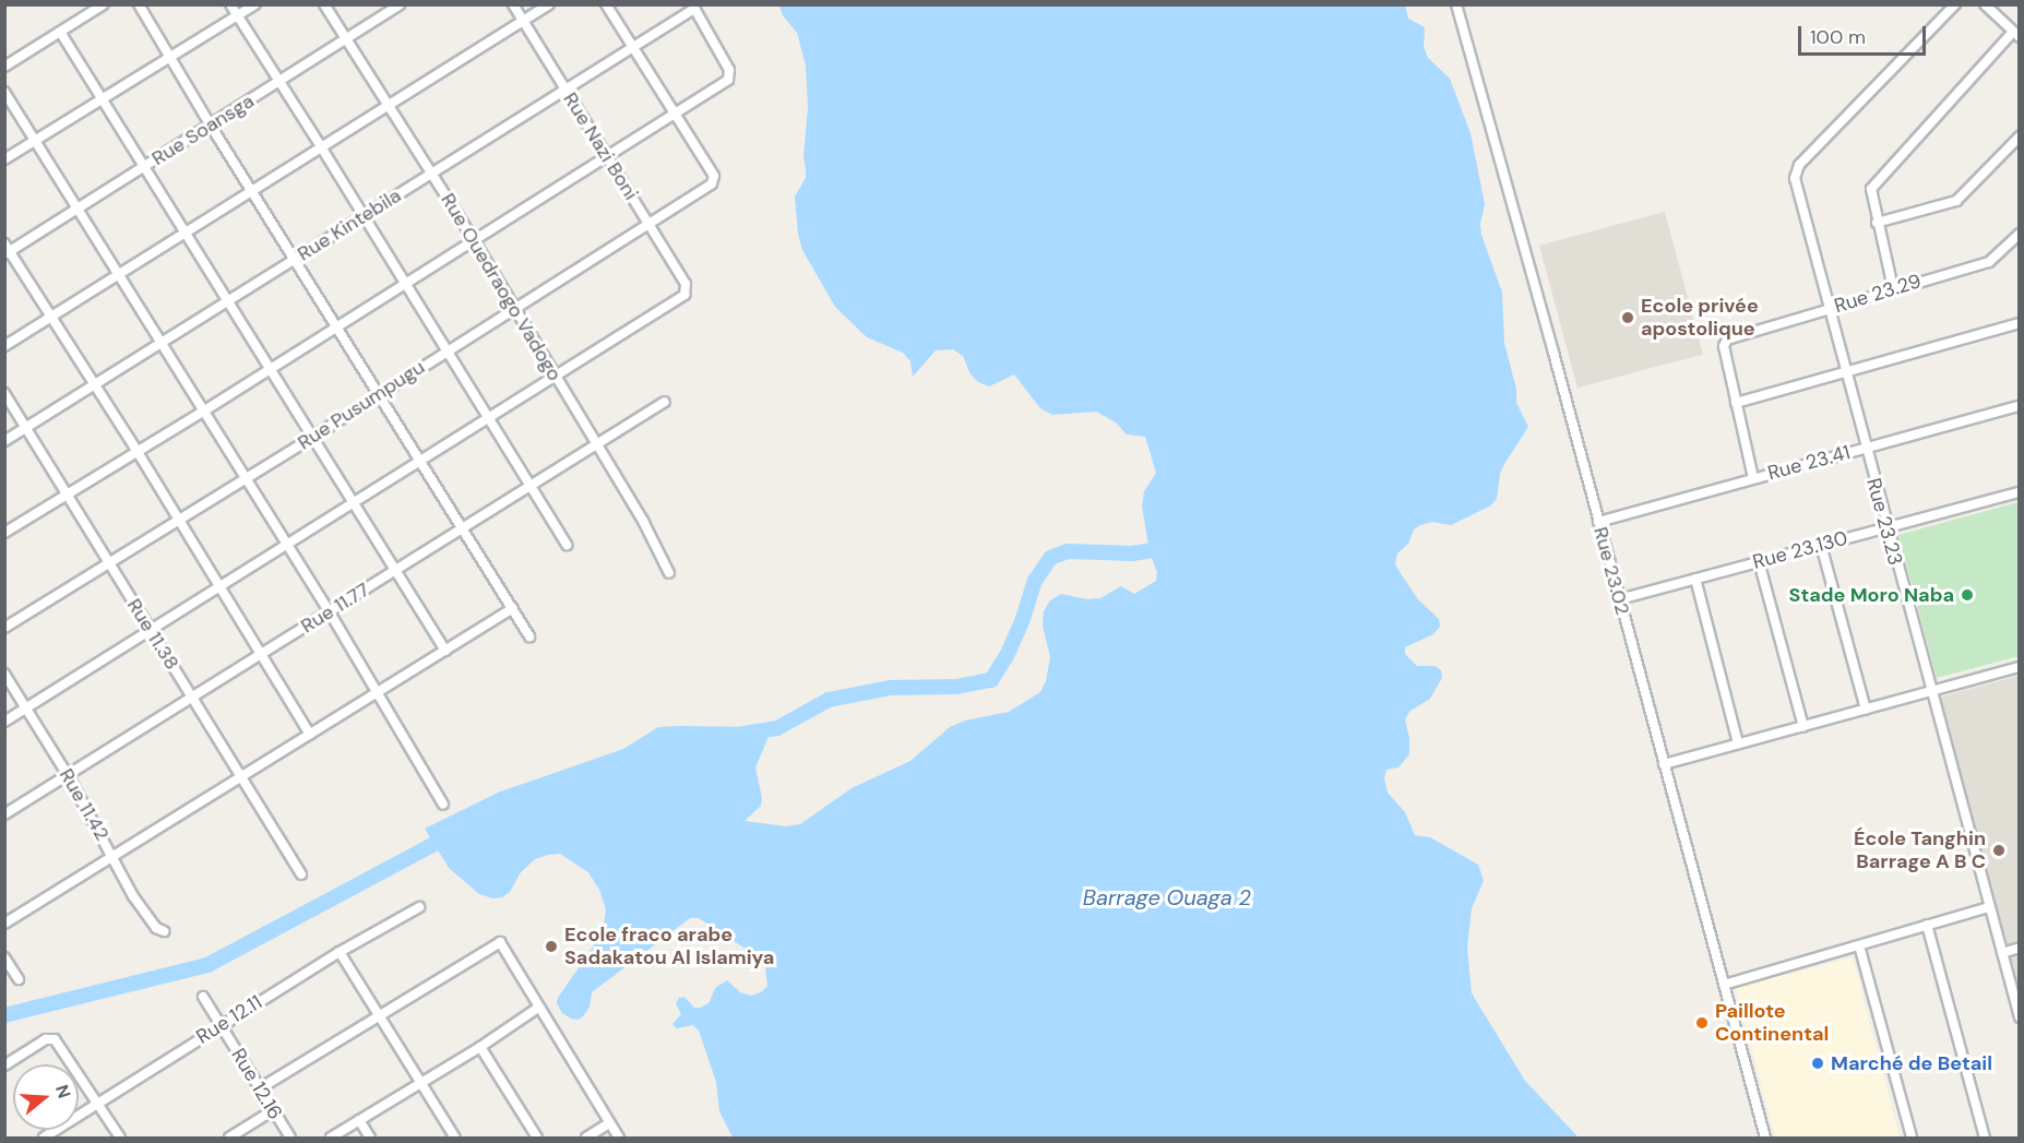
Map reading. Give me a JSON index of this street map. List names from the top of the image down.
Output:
{
  "streets": {
    "street": [
      "Rue Soansga",
      "Rue Nazi Boni",
      "Rue Kintebila",
      "Rue Ouedraogo Vadogo",
      "Rue 23.29",
      "Rue Pusumpugu",
      "Rue 23.41",
      "Rue 23.23",
      "Rue 23.130",
      "Rue 23.02",
      "Rue 11.77",
      "Rue 11.38",
      "Rue 11.42",
      "Rue 12.11",
      "Rue 12.16"
    ]
  },
  "crossings": [
    ["Rue Soansga", "Rue Ouedraogo Vadogo"],
    ["Rue Nazi Boni", "Rue Kintebila"],
    ["Rue Nazi Boni", "Rue Ouedraogo Vadogo"],
    ["Rue Nazi Boni", "Rue Pusumpugu"],
    ["Rue Kintebila", "Rue Ouedraogo Vadogo"],
    ["Rue Kintebila", "Rue 11.38"],
    ["Rue Ouedraogo Vadogo", "Rue Pusumpugu"],
    ["Rue Ouedraogo Vadogo", "Rue 11.77"],
    ["Rue 23.29", "Rue 23.23"],
    ["Rue Pusumpugu", "Rue 11.38"],
    ["Rue 23.41", "Rue 23.23"],
    ["Rue 23.41", "Rue 23.02"],
    ["Rue 23.23", "Rue 23.130"],
    ["Rue 23.130", "Rue 23.02"],
    ["Rue 11.77", "Rue 11.38"],
    ["Rue 11.77", "Rue 11.42"],
    ["Rue 12.11", "Rue 12.16"]
  ],
  "water": ["Barrage Ouaga 2"],
  "places": [
    "Ecole privée apostolique",
    "Stade Moro Naba",
    "École Tanghin Barrage A B C",
    "Ecole fraco arabe Sadakatou Al Islamiya",
    "Paillote Continental",
    "Marché de Betail"
  ],
  "scale_bar": "100 m",
  "north": "right"
}
